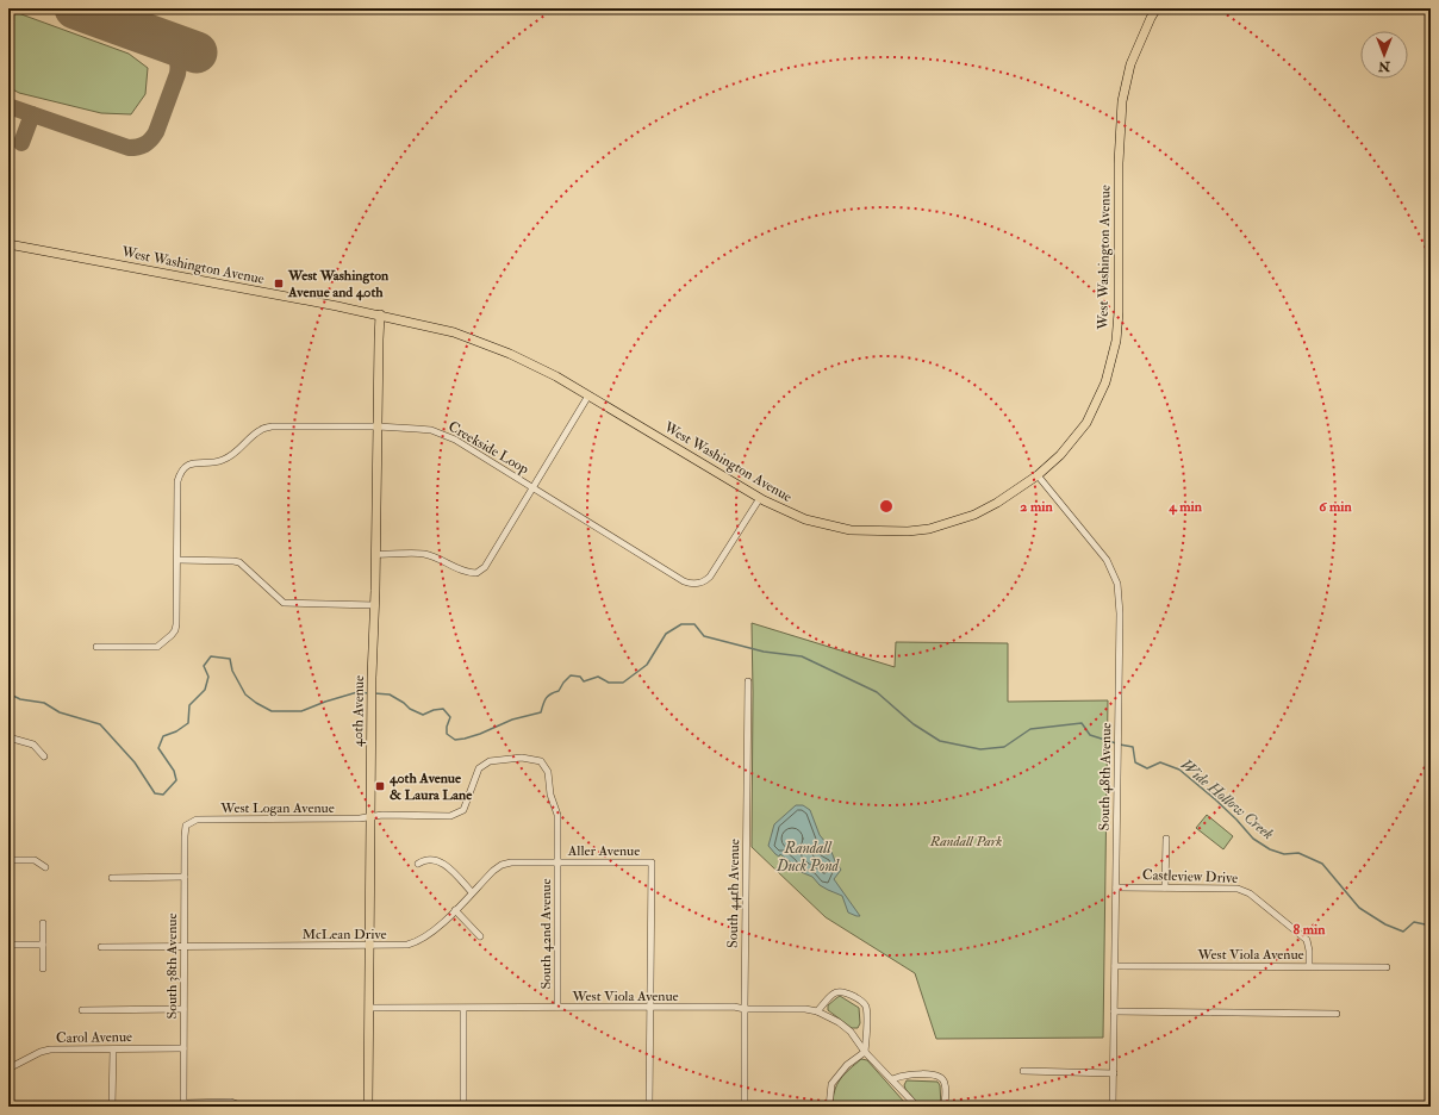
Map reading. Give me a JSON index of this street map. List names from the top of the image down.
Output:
{
  "streets": {
    "main road": ["West Washington Avenue", "40th Avenue"],
    "street": [
      "Creekside Loop",
      "South 48th Avenue",
      "West Logan Avenue",
      "Aller Avenue",
      "Castleview Drive",
      "South 44th Avenue",
      "McLean Drive",
      "South 42nd Avenue",
      "West Viola Avenue",
      "South 38th Avenue",
      "Carol Avenue"
    ]
  },
  "crossings": [
    ["West Washington Avenue", "Creekside Loop"],
    ["West Washington Avenue", "40th Avenue"],
    ["West Washington Avenue", "South 48th Avenue"],
    ["Creekside Loop", "40th Avenue"],
    ["40th Avenue", "West Logan Avenue"],
    ["40th Avenue", "McLean Drive"],
    ["40th Avenue", "West Viola Avenue"],
    ["South 48th Avenue", "Castleview Drive"],
    ["South 48th Avenue", "West Viola Avenue"],
    ["West Logan Avenue", "Aller Avenue"],
    ["West Logan Avenue", "McLean Drive"],
    ["West Logan Avenue", "South 42nd Avenue"],
    ["West Logan Avenue", "South 38th Avenue"],
    ["Aller Avenue", "McLean Drive"],
    ["Aller Avenue", "South 42nd Avenue"],
    ["Aller Avenue", "West Viola Avenue"],
    ["Castleview Drive", "West Viola Avenue"],
    ["South 44th Avenue", "West Viola Avenue"],
    ["McLean Drive", "South 42nd Avenue"],
    ["McLean Drive", "South 38th Avenue"],
    ["South 42nd Avenue", "West Viola Avenue"],
    ["South 38th Avenue", "Carol Avenue"]
  ],
  "water": ["Wide Hollow Creek", "Randall Duck Pond"],
  "parks": ["Randall Park"],
  "places": {
    "transit": ["West Washington Avenue and 40th", "40th Avenue & Laura Lane"]
  },
  "north": "bottom",
  "rings": [
    "2 min",
    "4 min",
    "6 min",
    "8 min"
  ]
}
